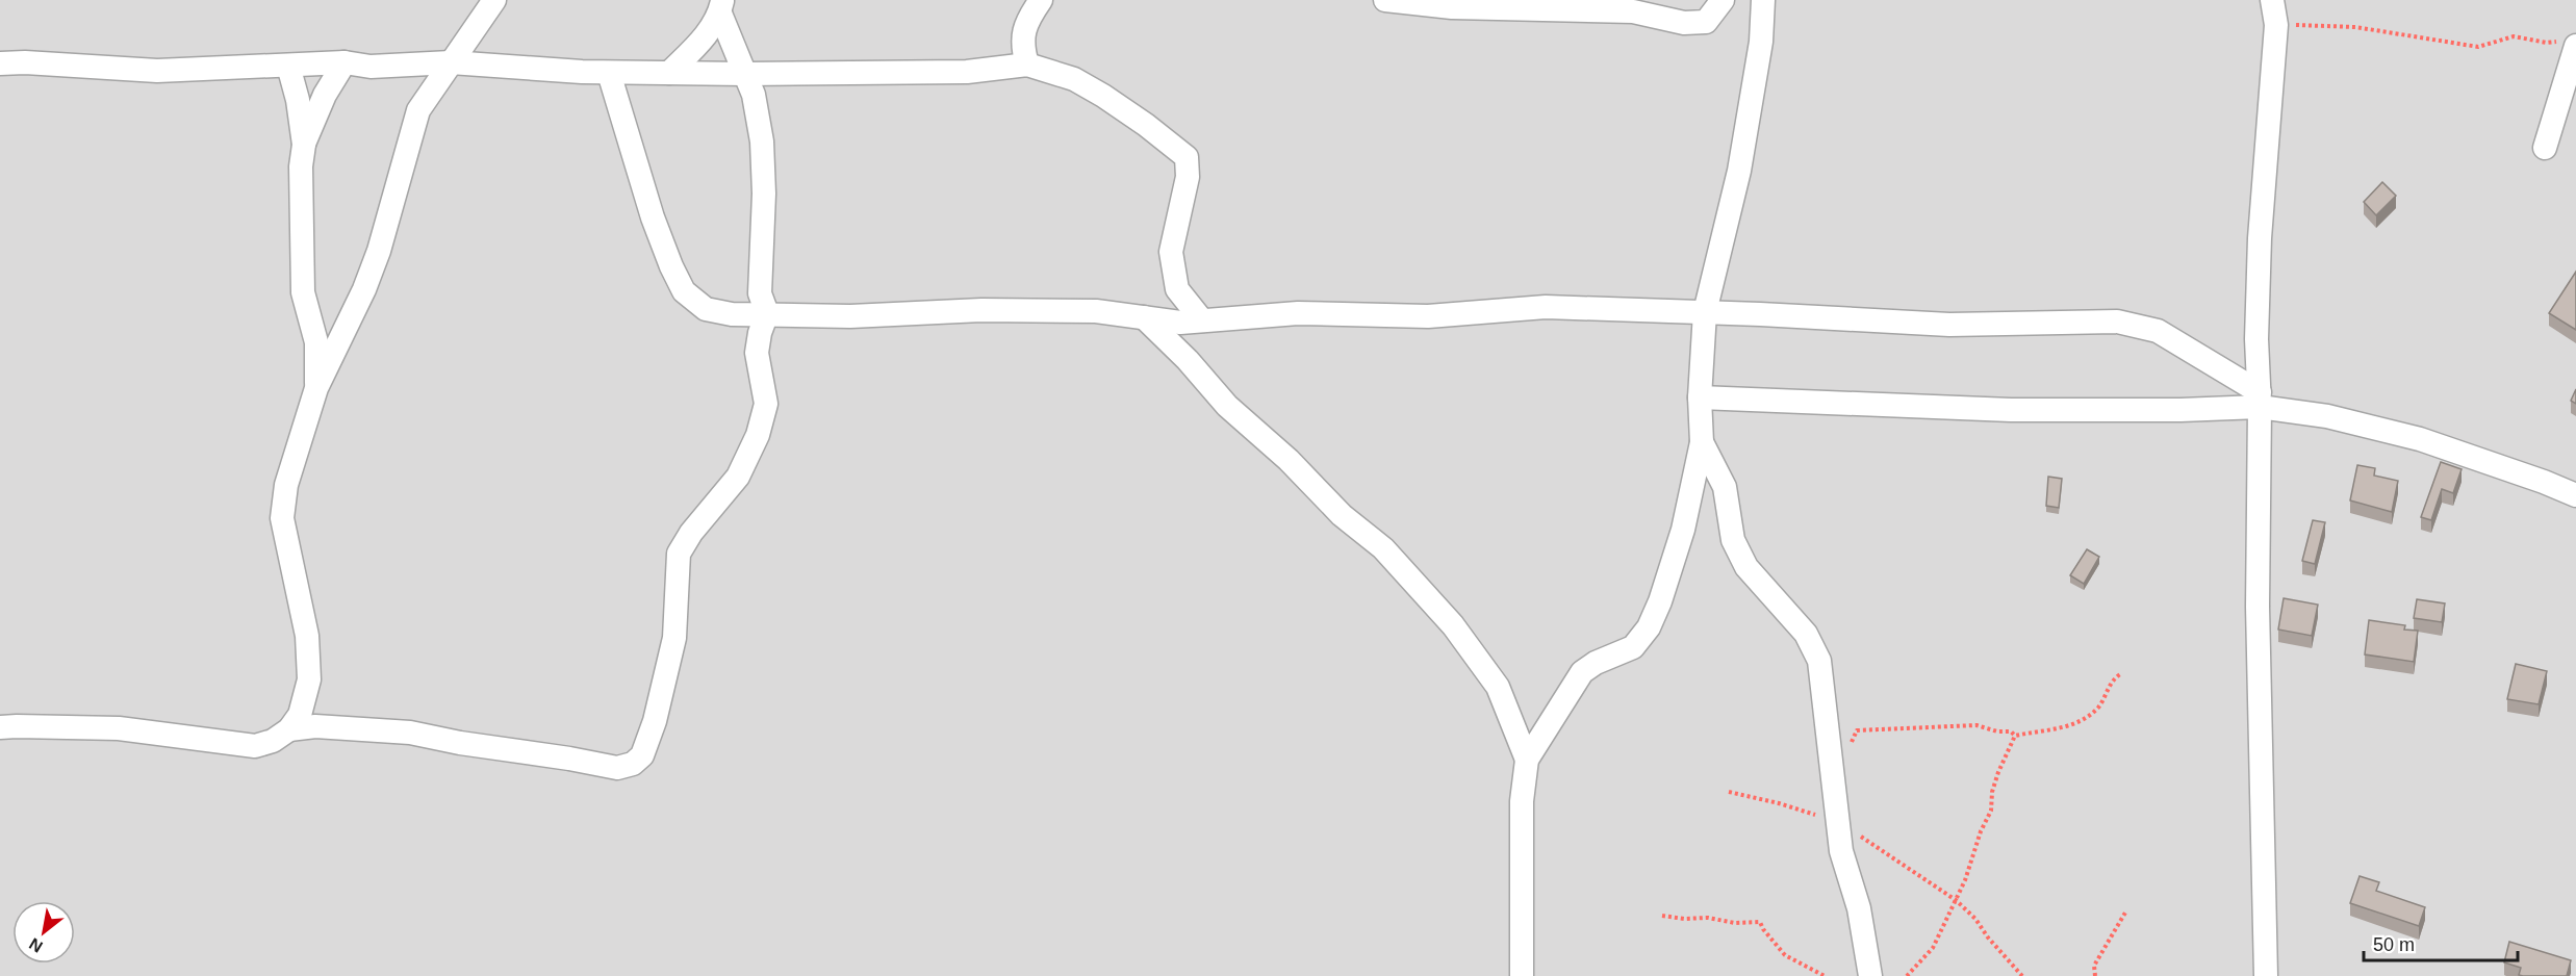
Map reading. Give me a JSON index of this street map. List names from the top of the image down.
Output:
{
  "scale_bar": "50 m",
  "north": "bottom left"
}
